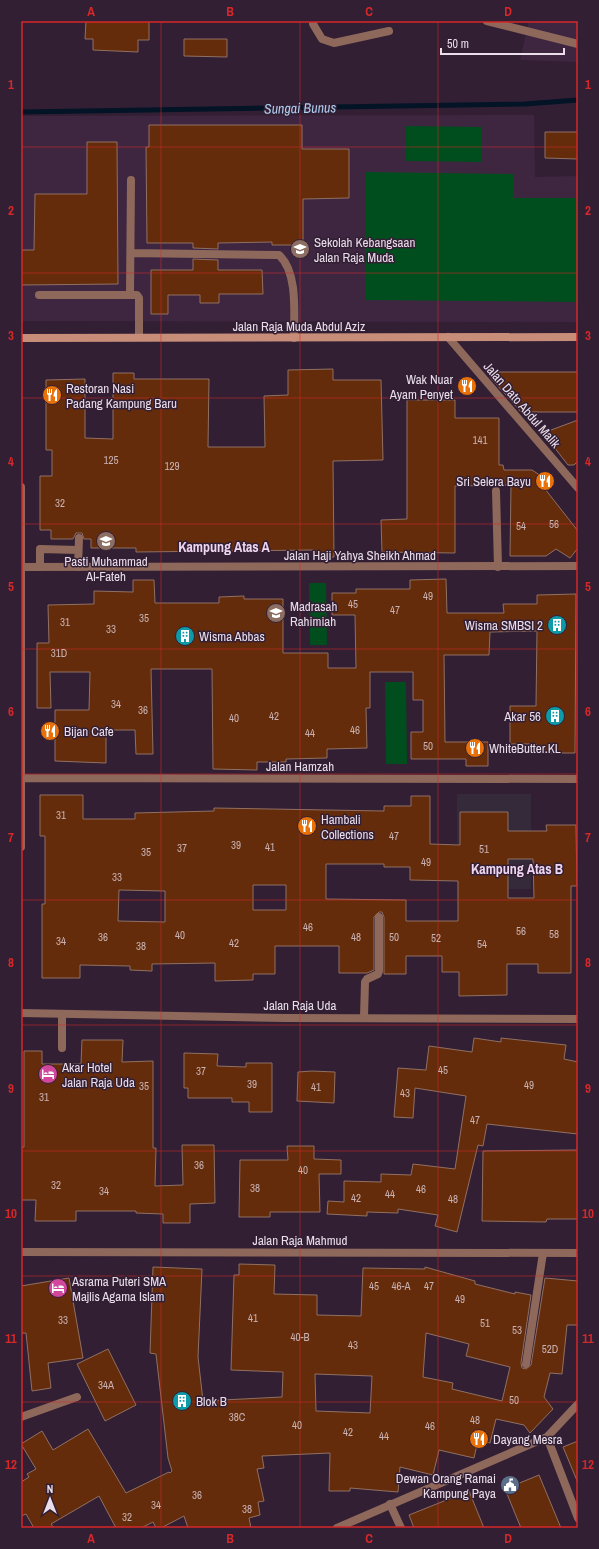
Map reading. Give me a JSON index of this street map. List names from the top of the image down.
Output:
{
  "streets": {
    "main road": ["Jalan Raja Muda Abdul Aziz"],
    "street": [
      "Jalan Dato Abdul Malik",
      "Jalan Haji Yahya Sheikh Ahmad",
      "Jalan Hamzah",
      "Jalan Raja Uda",
      "Jalan Raja Mahmud"
    ]
  },
  "crossings": [
    ["Jalan Raja Muda Abdul Aziz", "Jalan Dato Abdul Malik"]
  ],
  "districts": ["Kampung Atas A", "Kampung Atas B"],
  "water": ["Sungai Bunus"],
  "places": {
    "school or university": ["Sekolah Kebangsaan Jalan Raja Muda", "Pasti Muhammad Al-Fateh", "Madrasah Rahimiah"],
    "restaurant": [
      "Wak Nuar Ayam Penyet",
      "Restoran Nasi Padang Kampung Baru",
      "Sri Selera Bayu",
      "Bijan Cafe",
      "WhiteButter.KL",
      "Hambali Collections",
      "Dayang Mesra"
    ],
    "building": [
      "Wisma SMBSI 2",
      "Wisma Abbas",
      "Akar 56",
      "Blok B"
    ],
    "hotel": ["Akar Hotel Jalan Raja Uda", "Asrama Puteri SMA Majlis Agama Islam"],
    "public building": ["Dewan Orang Ramai Kampung Paya"]
  },
  "house_numbers": [
    "141",
    "125",
    "129",
    "32",
    "56",
    "54",
    "49",
    "45",
    "47",
    "35",
    "31",
    "33",
    "31D",
    "34",
    "36",
    "42",
    "40",
    "46",
    "44",
    "50",
    "31",
    "47",
    "39",
    "41",
    "37",
    "51",
    "35",
    "49",
    "33",
    "46",
    "56",
    "58",
    "40",
    "36",
    "48",
    "50",
    "52",
    "34",
    "42",
    "54",
    "38",
    "45",
    "37",
    "39",
    "49",
    "35",
    "41",
    "43",
    "31",
    "47",
    "36",
    "40",
    "32",
    "38",
    "46",
    "34",
    "44",
    "42",
    "48",
    "45",
    "46-A",
    "47",
    "49",
    "41",
    "33",
    "51",
    "53",
    "40-B",
    "43",
    "52D",
    "34A",
    "50",
    "38C",
    "48",
    "40",
    "46",
    "42",
    "44",
    "36",
    "34",
    "38",
    "32"
  ],
  "scale_bar": "50 m",
  "north": "top",
  "grid": {
    "columns": [
      "A",
      "B",
      "C",
      "D"
    ],
    "rows": [
      "1",
      "2",
      "3",
      "4",
      "5",
      "6",
      "7",
      "8",
      "9",
      "10",
      "11",
      "12"
    ]
  }
}
